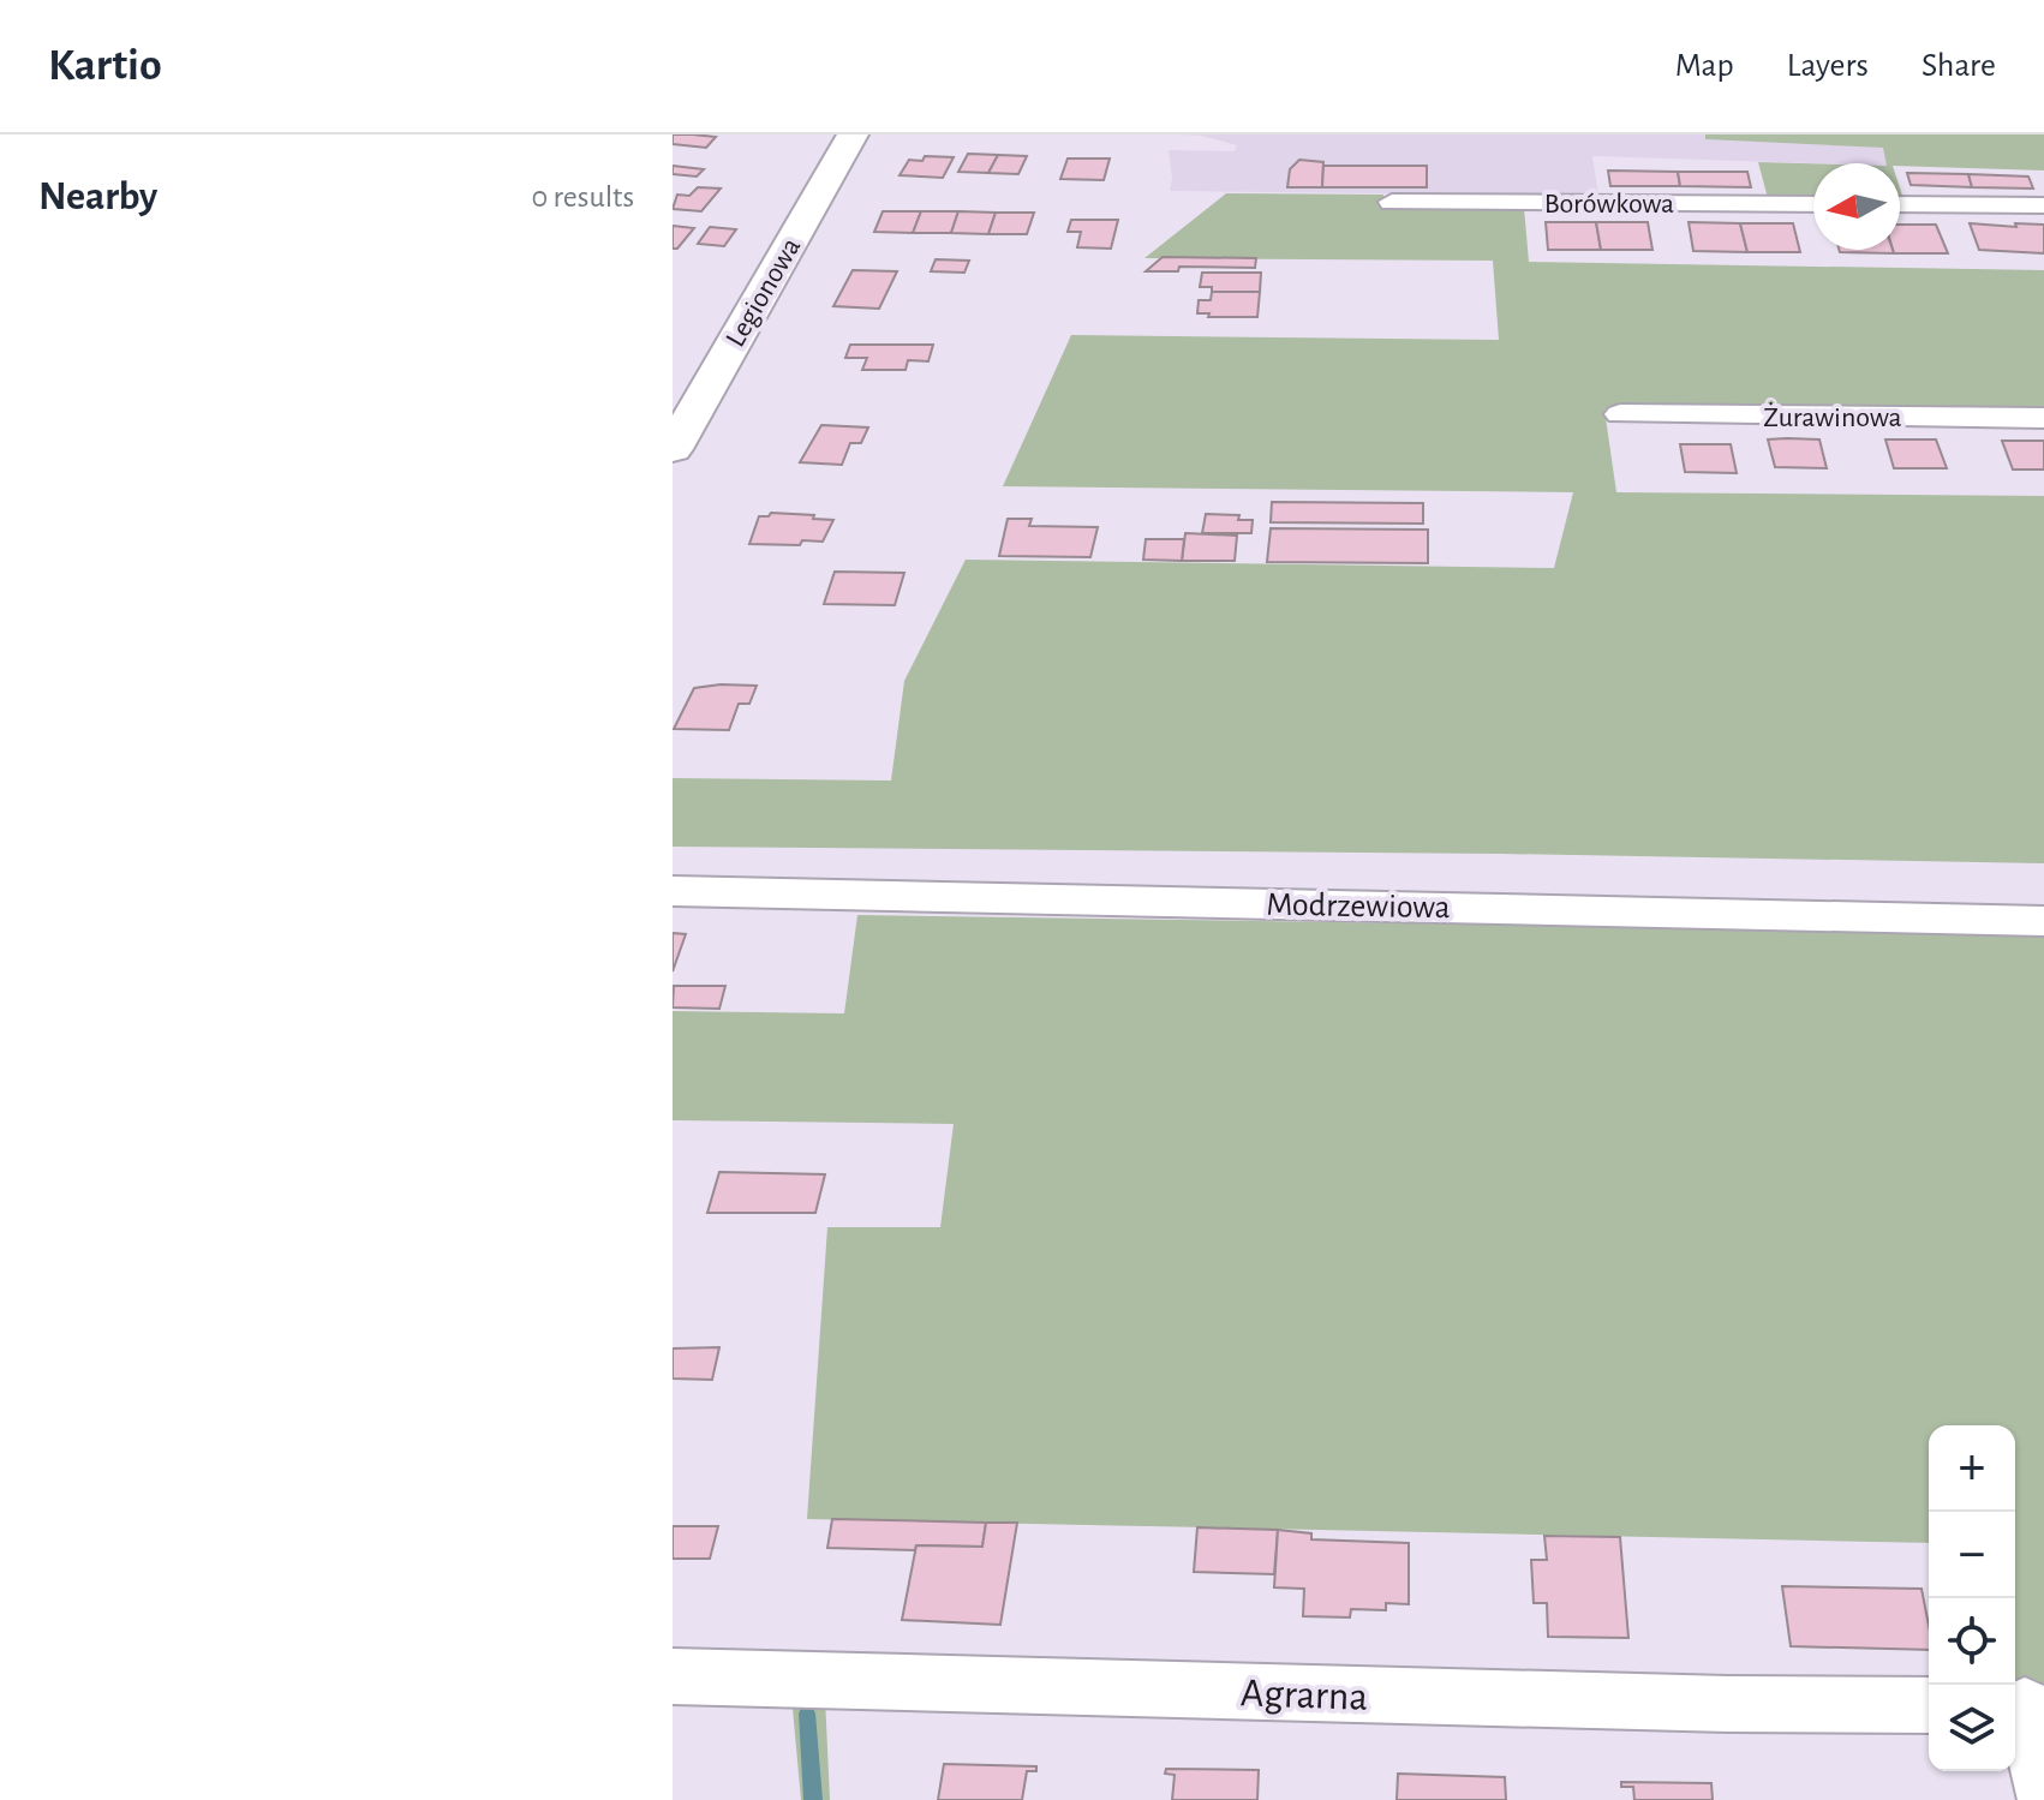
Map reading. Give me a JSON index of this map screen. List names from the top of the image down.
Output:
{
  "streets": {
    "main road": ["Legionowa"],
    "street": [
      "Borówkowa",
      "Żurawinowa",
      "Modrzewiowa",
      "Agrarna"
    ]
  },
  "north": "left",
  "page": {
    "header": "Kartio",
    "nav": ["Map", "Layers", "Share"],
    "heading": ["Nearby", "0 results"],
    "map_buttons": ["+", "−"]
  }
}
